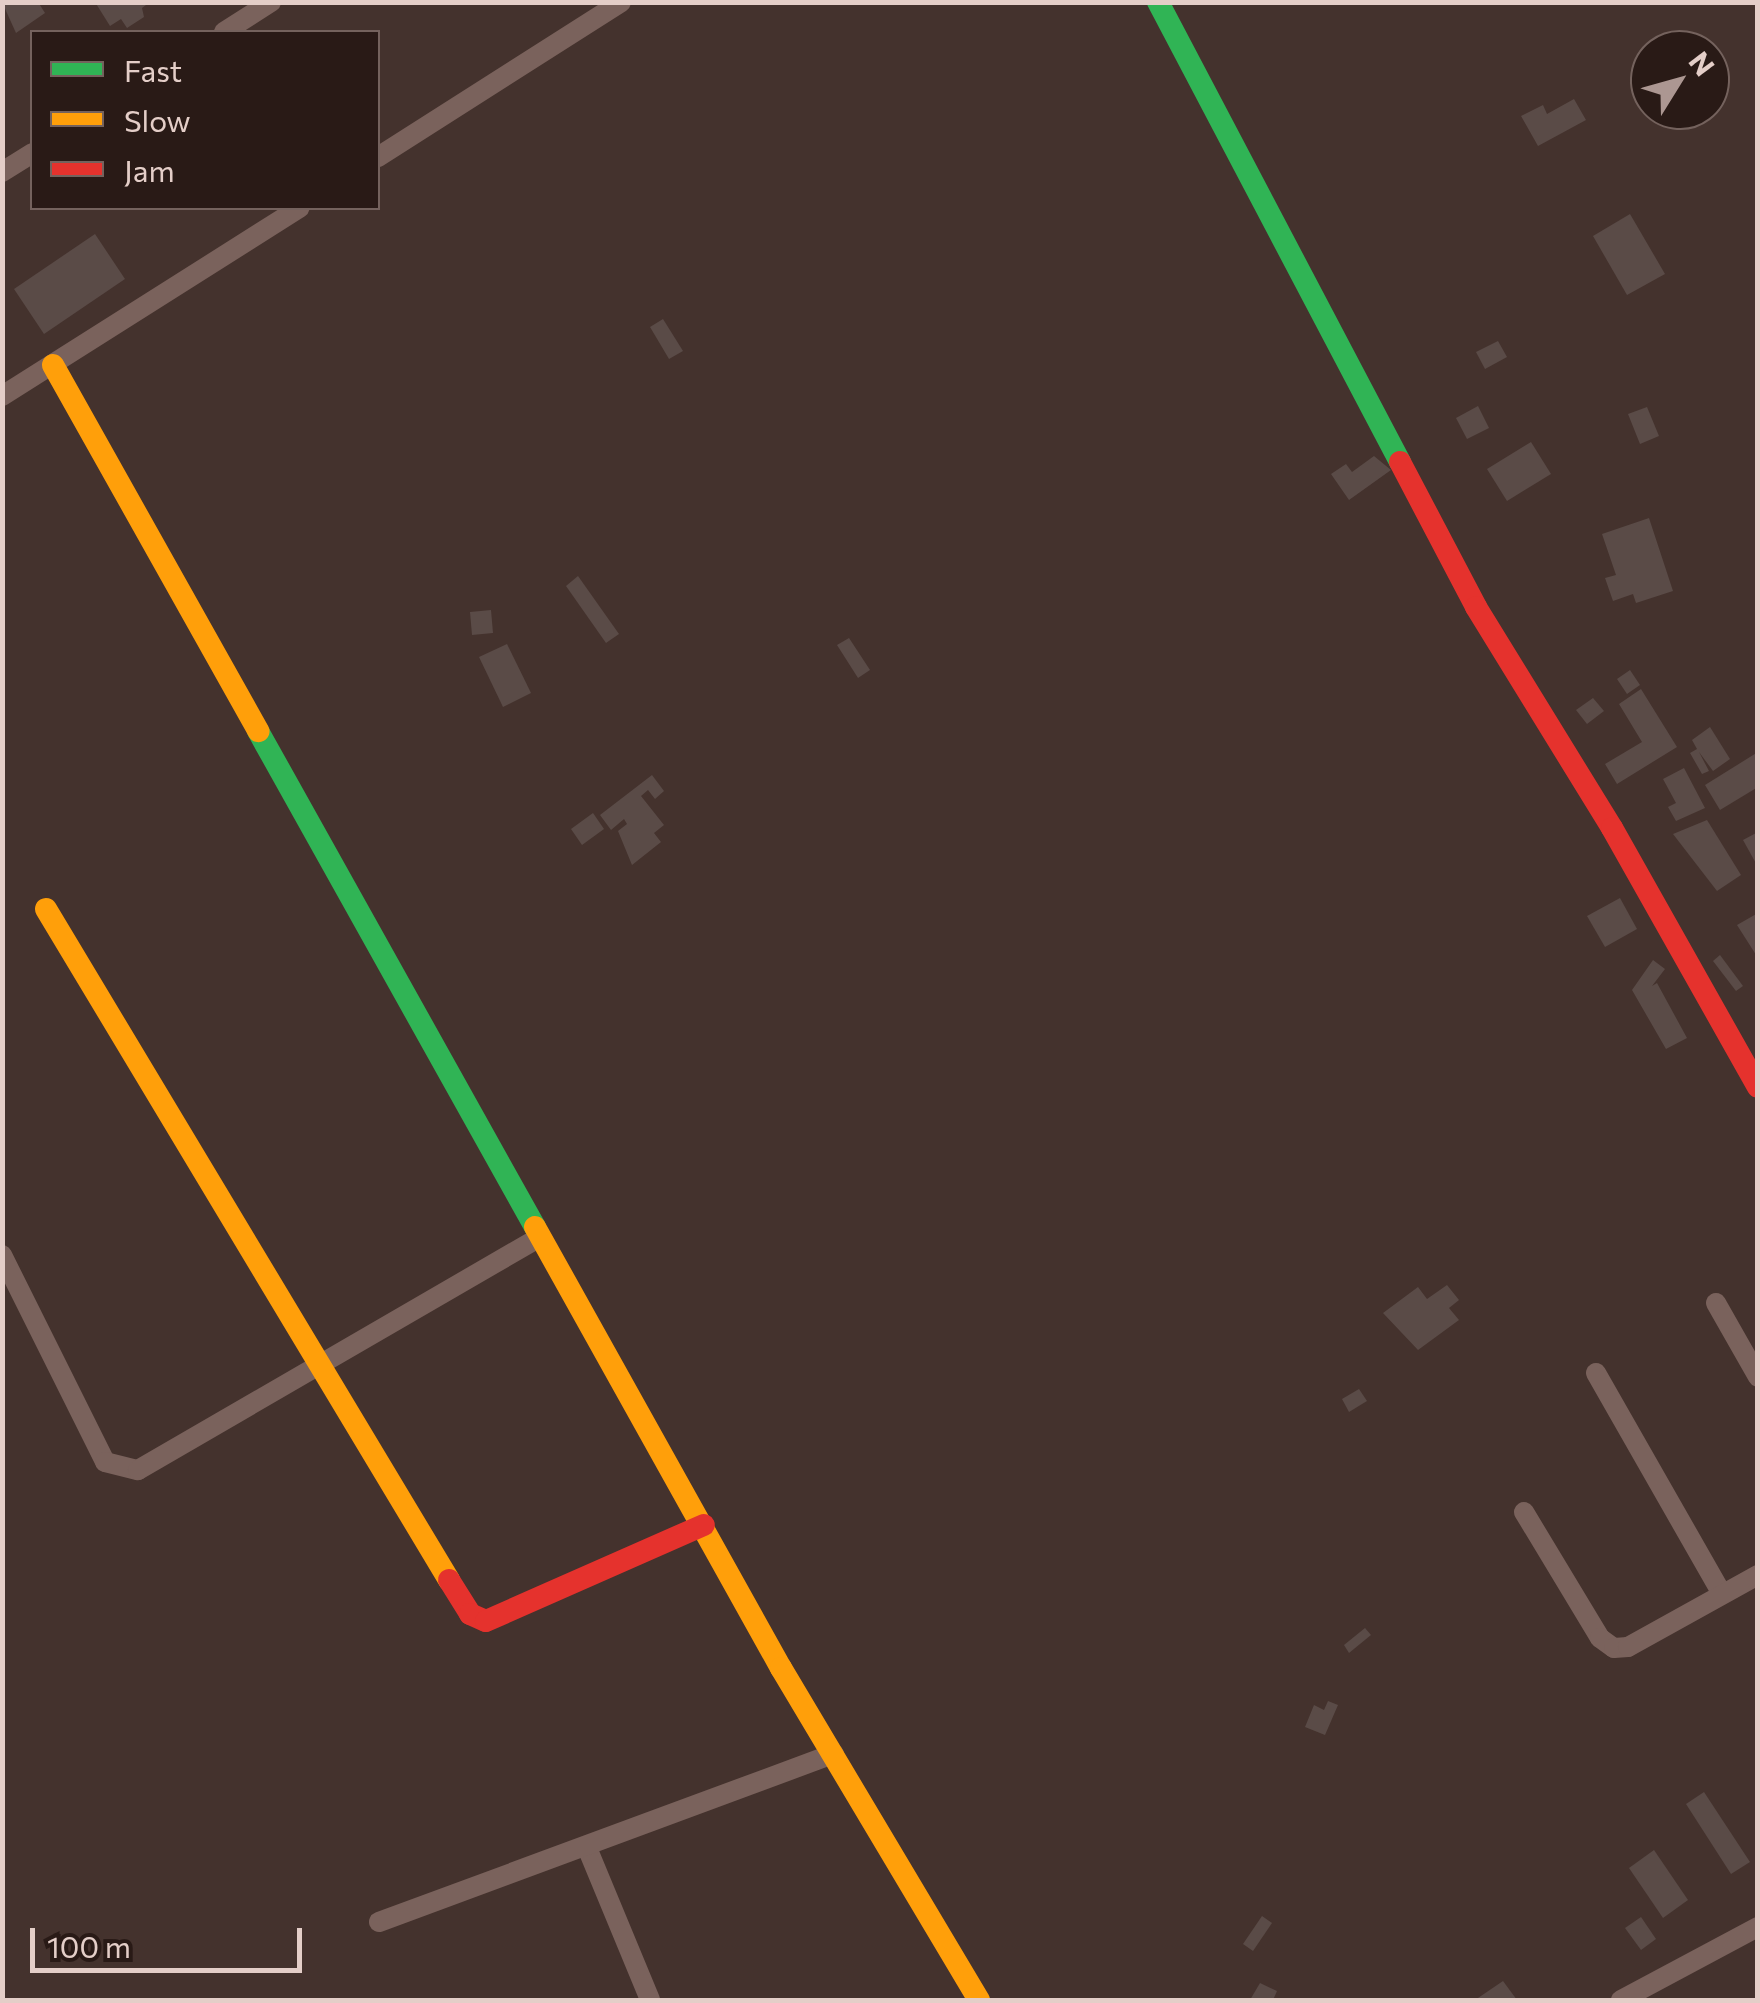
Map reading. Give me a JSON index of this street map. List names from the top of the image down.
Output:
{
  "legend": ["Fast", "Slow", "Jam"],
  "scale_bar": "100 m",
  "north": "top right"
}
